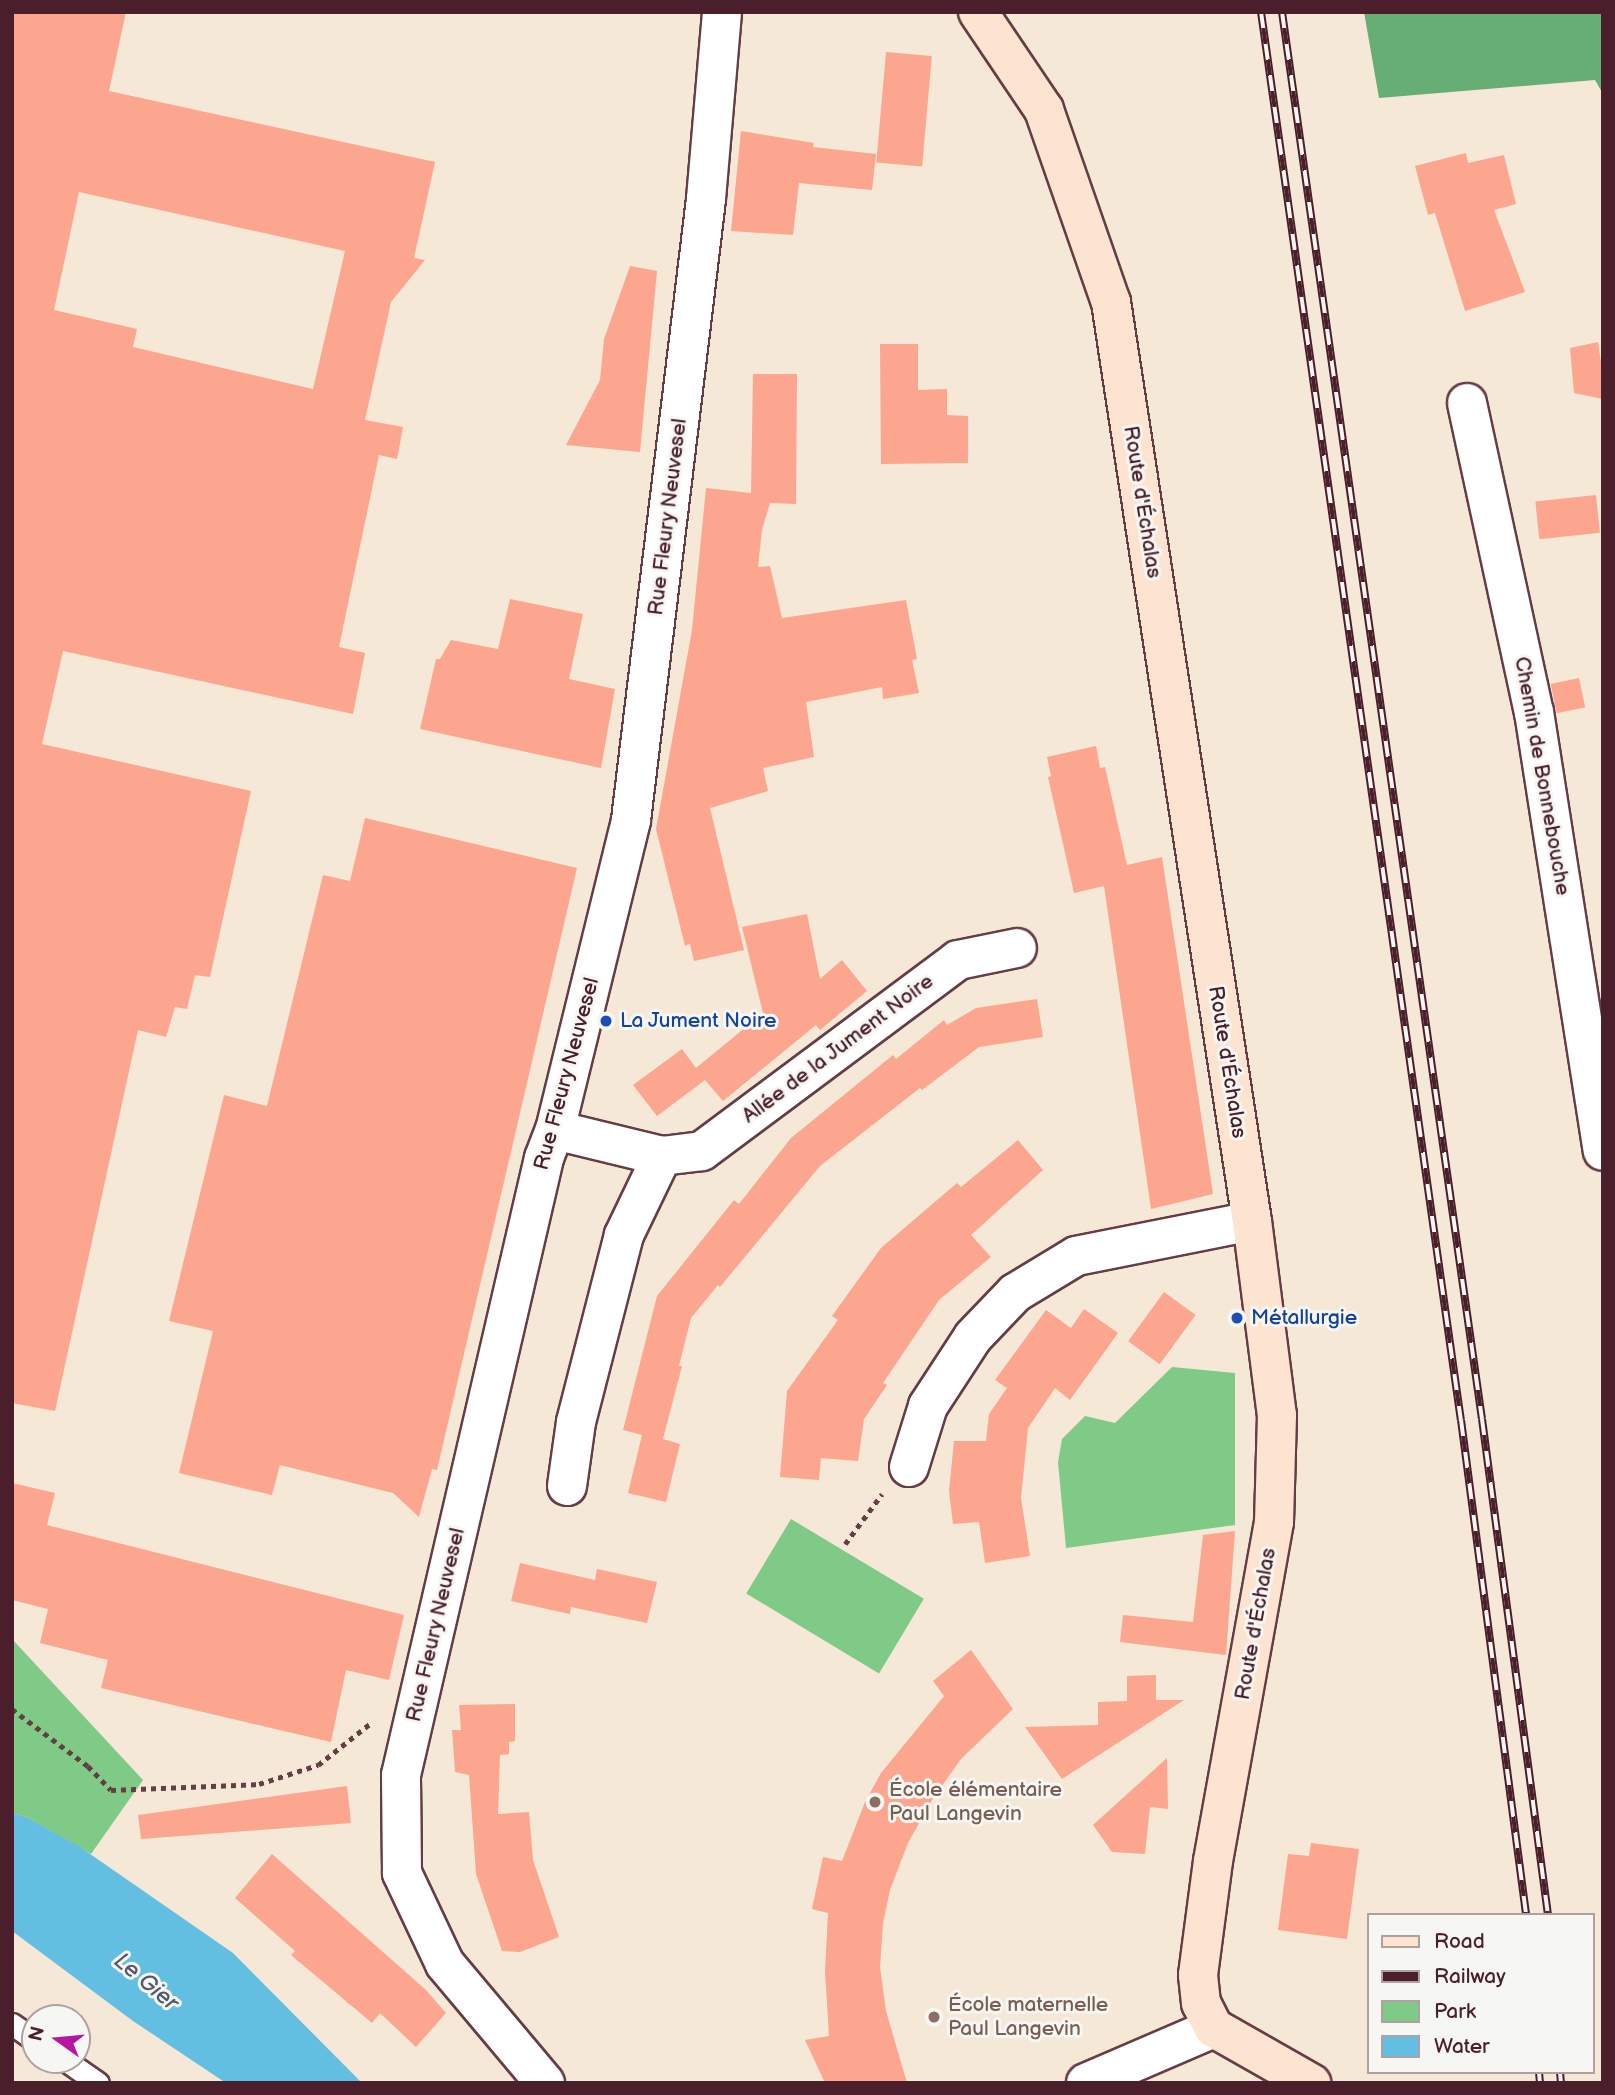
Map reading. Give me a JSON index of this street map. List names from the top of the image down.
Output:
{
  "streets": {
    "street": [
      "Route d'Échalas",
      "Rue Fleury Neuvesel",
      "Chemin de Bonnebouche",
      "Allée de la Jument Noire"
    ]
  },
  "crossings": [
    ["Rue Fleury Neuvesel", "Allée de la Jument Noire"]
  ],
  "water": ["Le Gier"],
  "places": [
    "La Jument Noire",
    "Métallurgie",
    "École élémentaire Paul Langevin",
    "École maternelle Paul Langevin"
  ],
  "legend": [
    "Road",
    "Railway",
    "Park",
    "Water"
  ],
  "north": "left"
}
